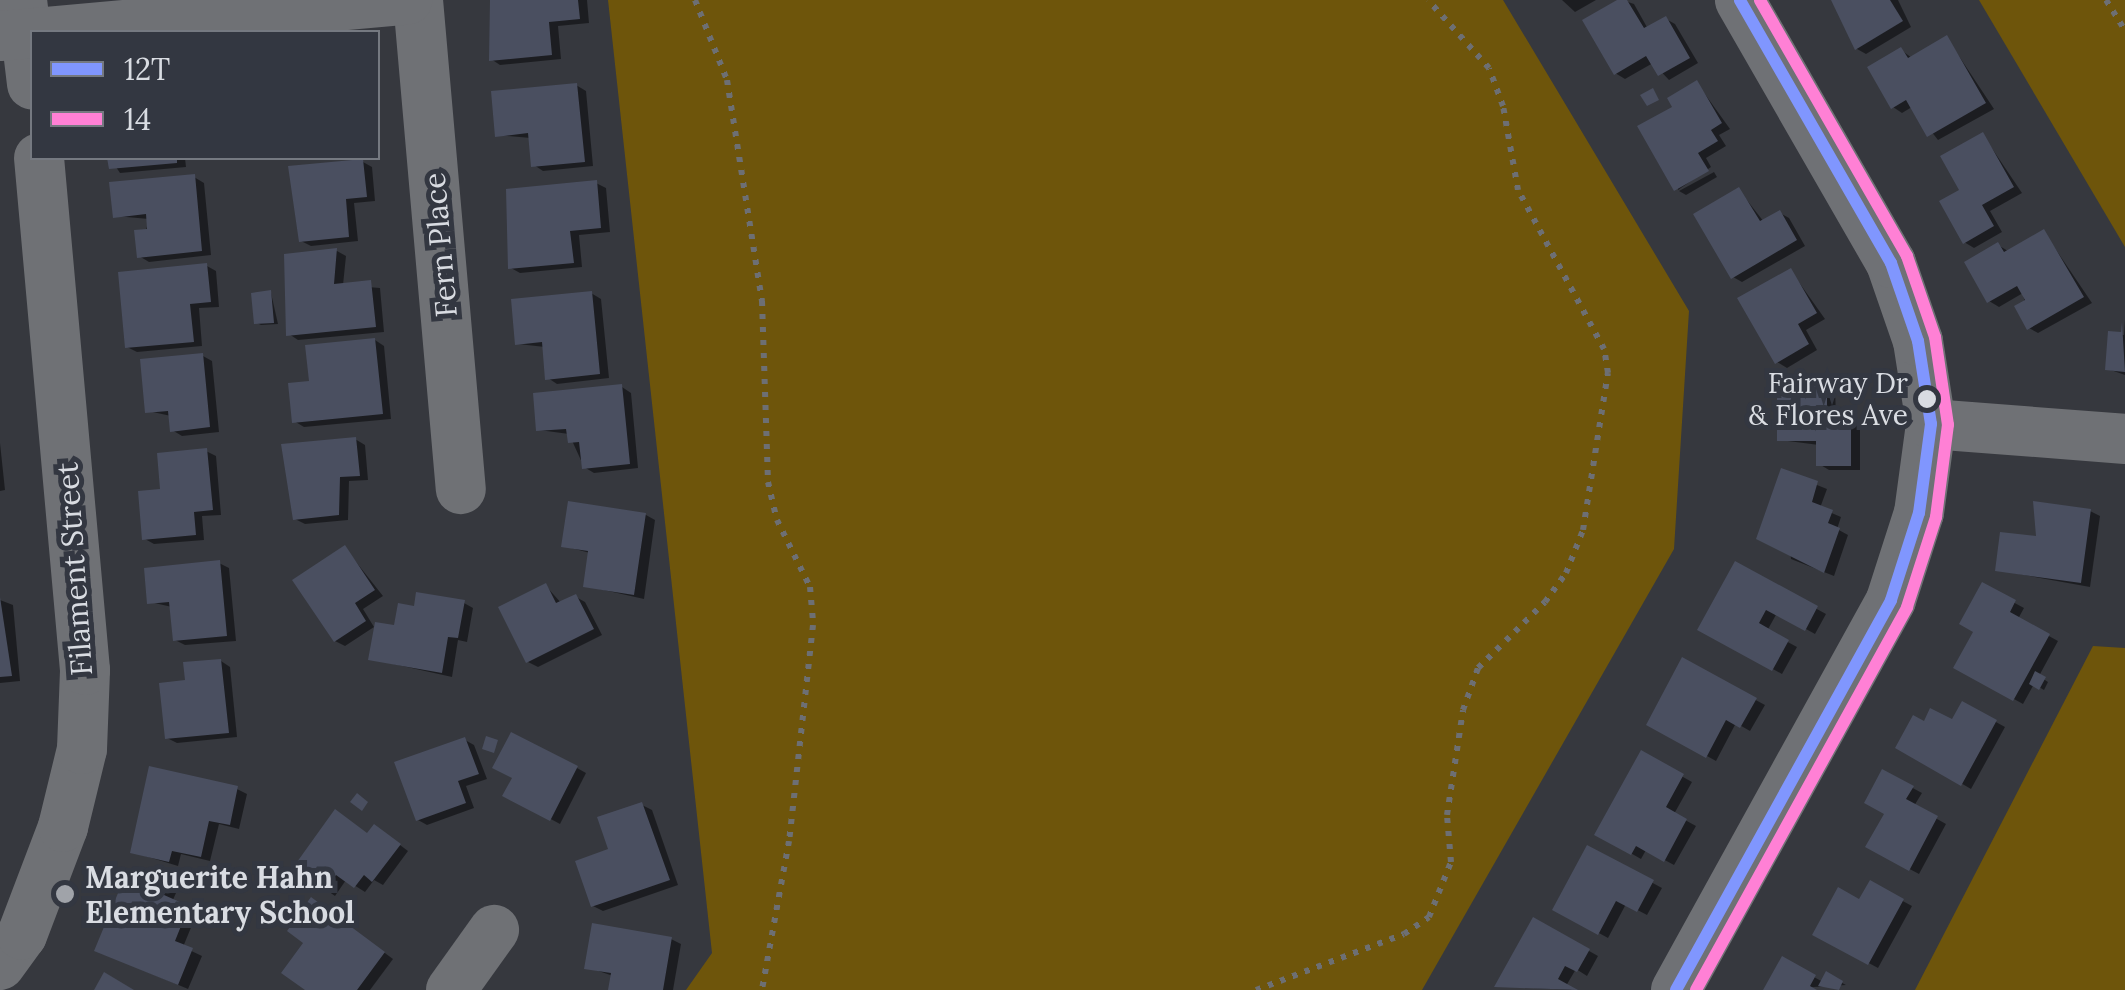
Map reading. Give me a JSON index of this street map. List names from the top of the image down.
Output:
{
  "streets": {
    "street": ["Fern Place", "Filament Street"]
  },
  "places": ["Fairway Dr & Flores Ave", "Marguerite Hahn Elementary School"],
  "lines": ["transit line 12T", "transit line 14"],
  "legend": ["12T", "14"]
}
